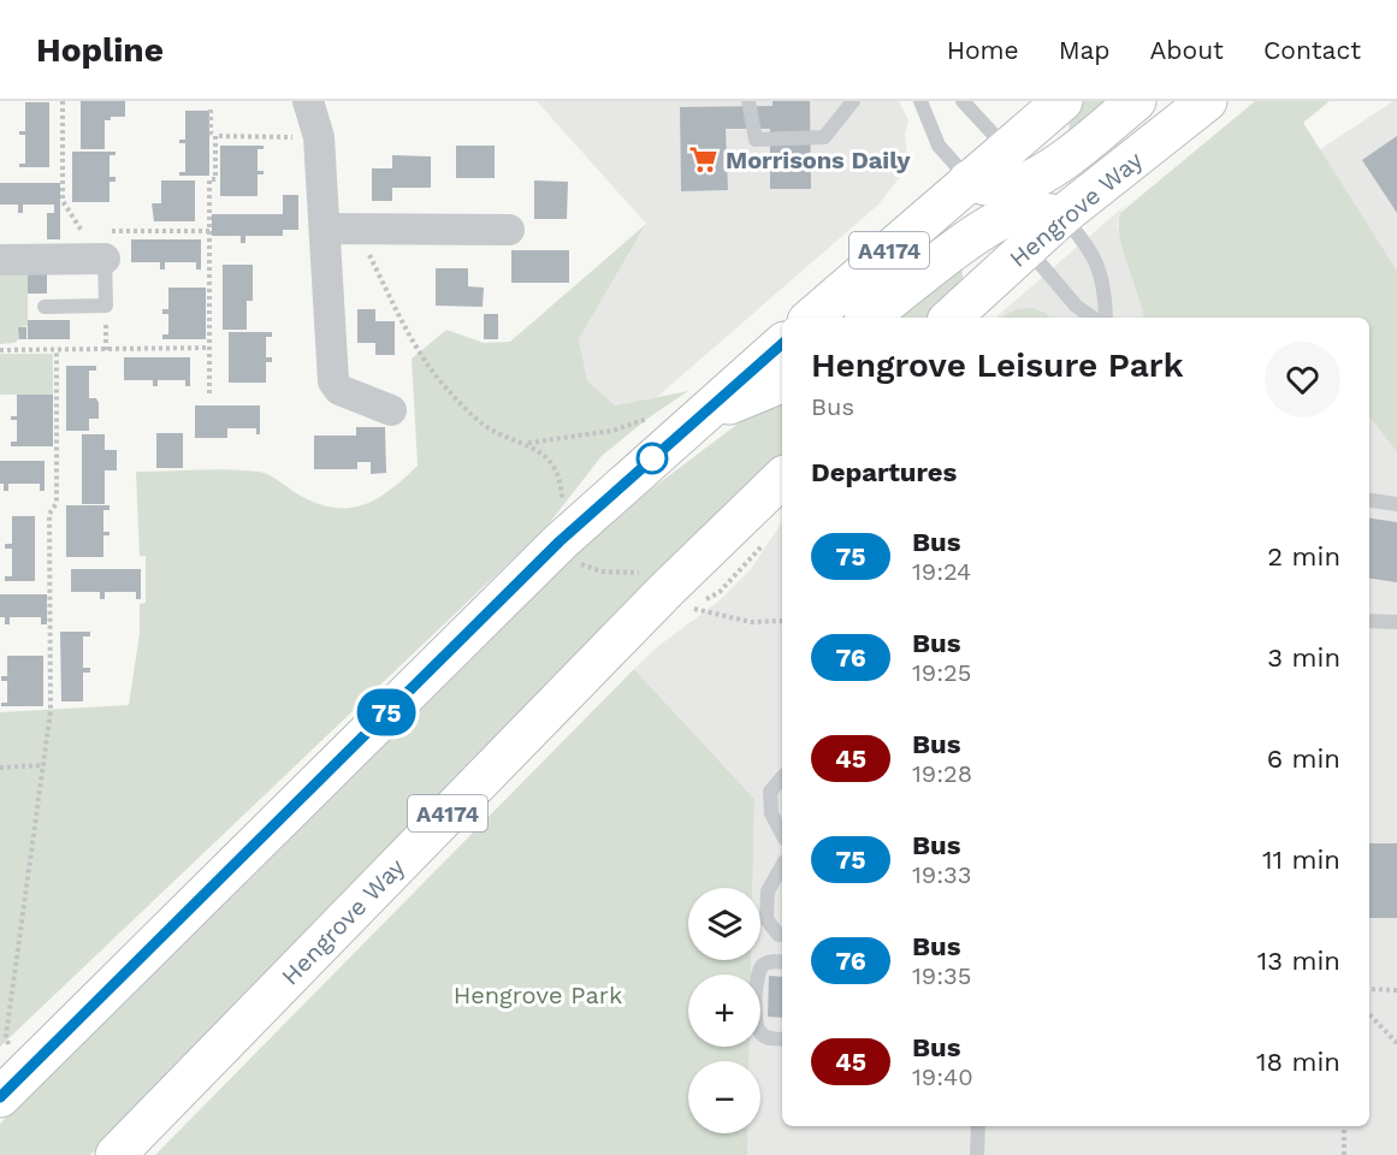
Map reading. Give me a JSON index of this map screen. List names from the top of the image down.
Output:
{
  "streets": {
    "highway": ["Hengrove Way", "A4174"]
  },
  "parks": ["Hengrove Park"],
  "places": {
    "supermarket": ["Morrisons Daily"]
  },
  "lines": ["bus line 75"],
  "page": {
    "header": "Hopline",
    "nav": [
      "Home",
      "Map",
      "About",
      "Contact"
    ],
    "on_map": "75",
    "heading": [
      ["Hengrove Leisure Park", "Bus"],
      "Departures"
    ],
    "list": [
      {
        "mark": "75",
        "name": "Bus",
        "note": "19:24",
        "value": "2 min"
      },
      {
        "mark": "76",
        "name": "Bus",
        "note": "19:25",
        "value": "3 min"
      },
      {
        "mark": "45",
        "name": "Bus",
        "note": "19:28",
        "value": "6 min"
      },
      {
        "mark": "75",
        "name": "Bus",
        "note": "19:33",
        "value": "11 min"
      },
      {
        "mark": "76",
        "name": "Bus",
        "note": "19:35",
        "value": "13 min"
      },
      {
        "mark": "45",
        "name": "Bus",
        "note": "19:40",
        "value": "18 min"
      }
    ],
    "map_buttons": ["+", "−"]
  }
}
